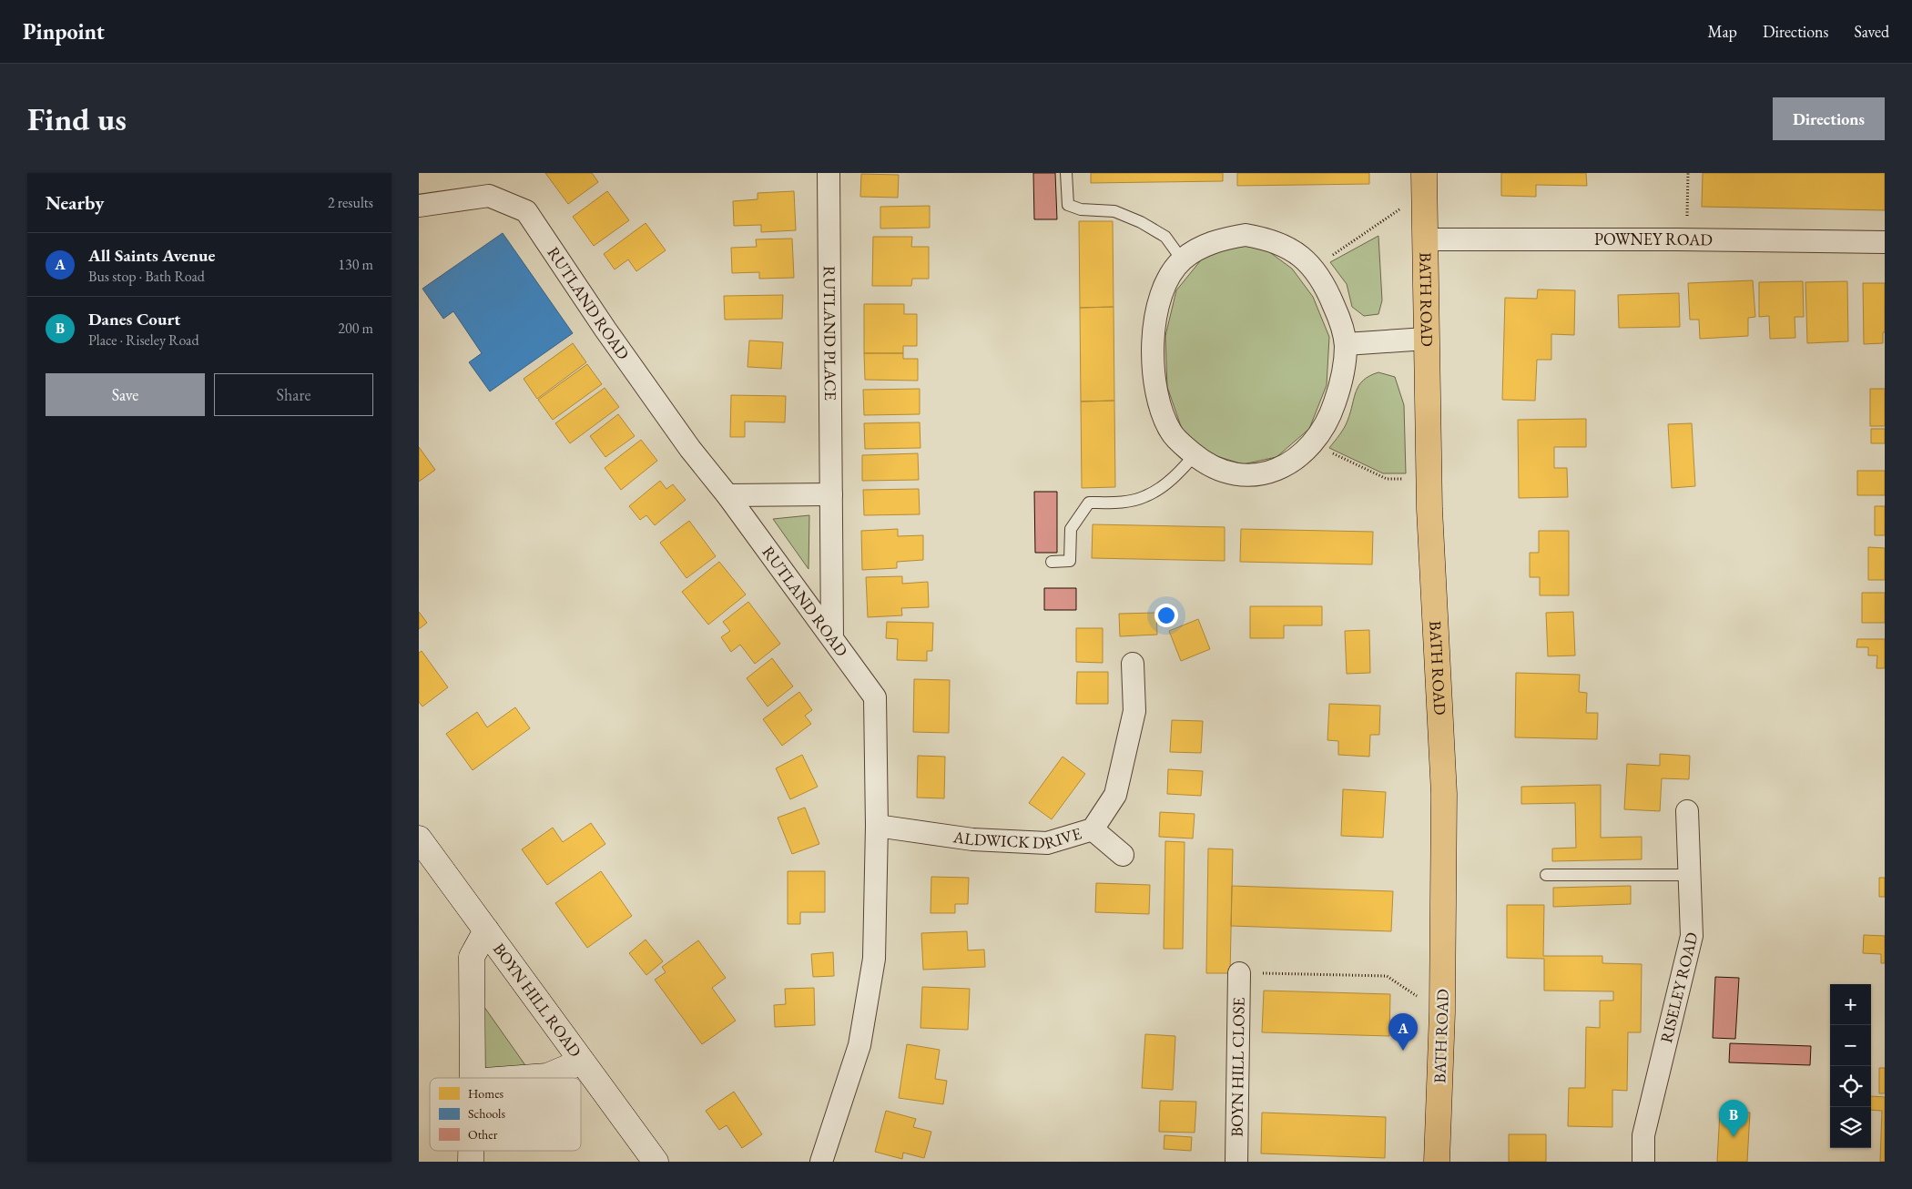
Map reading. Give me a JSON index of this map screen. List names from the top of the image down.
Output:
{
  "streets": {
    "main road": ["BATH ROAD"],
    "street": [
      "POWNEY ROAD",
      "RUTLAND ROAD",
      "RUTLAND PLACE",
      "ALDWICK DRIVE",
      "RISELEY ROAD",
      "BOYN HILL ROAD",
      "BOYN HILL CLOSE"
    ]
  },
  "crossings": [
    ["POWNEY ROAD", "BATH ROAD"],
    ["RUTLAND ROAD", "RUTLAND PLACE"],
    ["RUTLAND ROAD", "ALDWICK DRIVE"]
  ],
  "legend": ["Homes", "Schools", "Other"],
  "page": {
    "header": "Pinpoint",
    "nav": ["Map", "Directions", "Saved"],
    "buttons": [
      "Directions",
      ["Save", "Share"]
    ],
    "title": "Find us",
    "heading": ["Nearby", "2 results"],
    "list": [
      {
        "mark": "A",
        "name": "All Saints Avenue",
        "note": "Bus stop · Bath Road",
        "value": "130 m"
      },
      {
        "mark": "B",
        "name": "Danes Court",
        "note": "Place · Riseley Road",
        "value": "200 m"
      }
    ],
    "map_buttons": ["+", "−"],
    "pins": ["A", "B"]
  }
}
